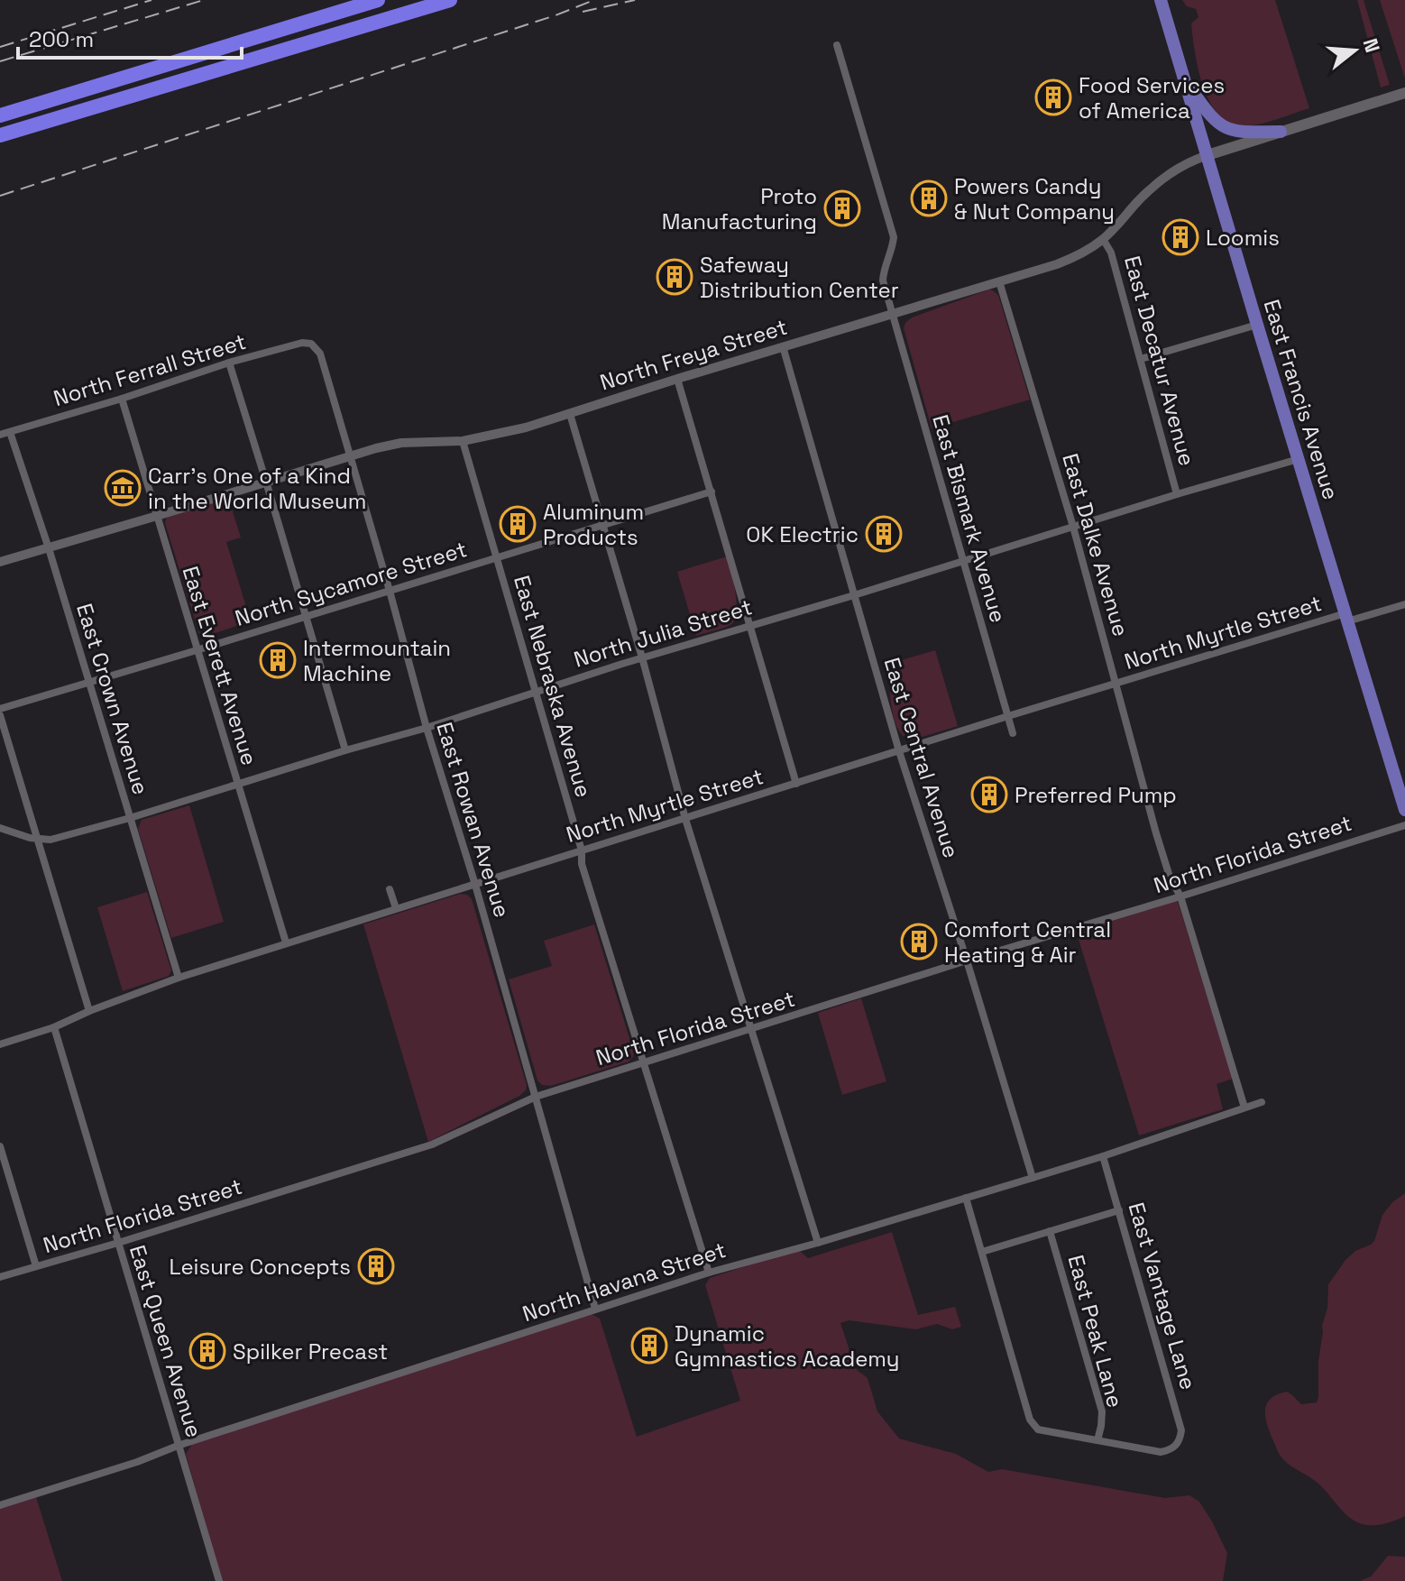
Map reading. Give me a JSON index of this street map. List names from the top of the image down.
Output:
{
  "streets": {
    "main road": ["North Freya Street", "East Francis Avenue"],
    "street": [
      "East Decatur Avenue",
      "North Ferrall Street",
      "East Bismark Avenue",
      "East Dalke Avenue",
      "North Sycamore Street",
      "North Myrtle Street",
      "North Julia Street",
      "East Everett Avenue",
      "East Nebraska Avenue",
      "East Crown Avenue",
      "East Central Avenue",
      "East Rowan Avenue",
      "North Florida Street",
      "North Havana Street",
      "East Vantage Lane",
      "East Peak Lane",
      "East Queen Avenue"
    ]
  },
  "crossings": [
    ["North Freya Street", "East Decatur Avenue"],
    ["North Freya Street", "East Francis Avenue"],
    ["North Freya Street", "East Bismark Avenue"],
    ["North Freya Street", "East Dalke Avenue"],
    ["North Freya Street", "East Everett Avenue"],
    ["North Freya Street", "East Nebraska Avenue"],
    ["North Freya Street", "East Crown Avenue"],
    ["North Freya Street", "East Central Avenue"],
    ["North Freya Street", "East Rowan Avenue"],
    ["East Decatur Avenue", "North Julia Street"],
    ["North Ferrall Street", "East Everett Avenue"],
    ["North Ferrall Street", "East Crown Avenue"],
    ["North Ferrall Street", "East Rowan Avenue"],
    ["East Francis Avenue", "North Myrtle Street"],
    ["East Francis Avenue", "North Julia Street"],
    ["East Bismark Avenue", "North Myrtle Street"],
    ["East Bismark Avenue", "North Julia Street"],
    ["East Dalke Avenue", "North Myrtle Street"],
    ["East Dalke Avenue", "North Julia Street"],
    ["East Dalke Avenue", "North Florida Street"],
    ["East Dalke Avenue", "North Havana Street"],
    ["North Sycamore Street", "East Everett Avenue"],
    ["North Sycamore Street", "East Nebraska Avenue"],
    ["North Sycamore Street", "East Crown Avenue"],
    ["North Sycamore Street", "East Rowan Avenue"],
    ["North Myrtle Street", "East Everett Avenue"],
    ["North Myrtle Street", "East Nebraska Avenue"],
    ["North Myrtle Street", "East Crown Avenue"],
    ["North Myrtle Street", "East Central Avenue"],
    ["North Myrtle Street", "East Rowan Avenue"],
    ["North Myrtle Street", "East Queen Avenue"],
    ["North Julia Street", "East Everett Avenue"],
    ["North Julia Street", "East Nebraska Avenue"],
    ["North Julia Street", "East Crown Avenue"],
    ["North Julia Street", "East Central Avenue"],
    ["North Julia Street", "East Rowan Avenue"],
    ["East Nebraska Avenue", "North Florida Street"],
    ["East Nebraska Avenue", "North Havana Street"],
    ["East Central Avenue", "North Florida Street"],
    ["East Central Avenue", "North Havana Street"],
    ["East Rowan Avenue", "North Florida Street"],
    ["East Rowan Avenue", "North Havana Street"],
    ["North Florida Street", "East Queen Avenue"],
    ["North Havana Street", "East Vantage Lane"],
    ["North Havana Street", "East Queen Avenue"],
    ["East Vantage Lane", "East Peak Lane"]
  ],
  "places": {
    "building": [
      "Food Services of America",
      "Powers Candy & Nut Company",
      "Proto Manufacturing",
      "Loomis",
      "Safeway Distribution Center",
      "Aluminum Products",
      "OK Electric",
      "Intermountain Machine",
      "Preferred Pump",
      "Comfort Central Heating & Air",
      "Leisure Concepts",
      "Dynamic Gymnastics Academy",
      "Spilker Precast"
    ],
    "museum": ["Carr's One of a Kind in the World Museum"]
  },
  "scale_bar": "200 m",
  "north": "right"
}
